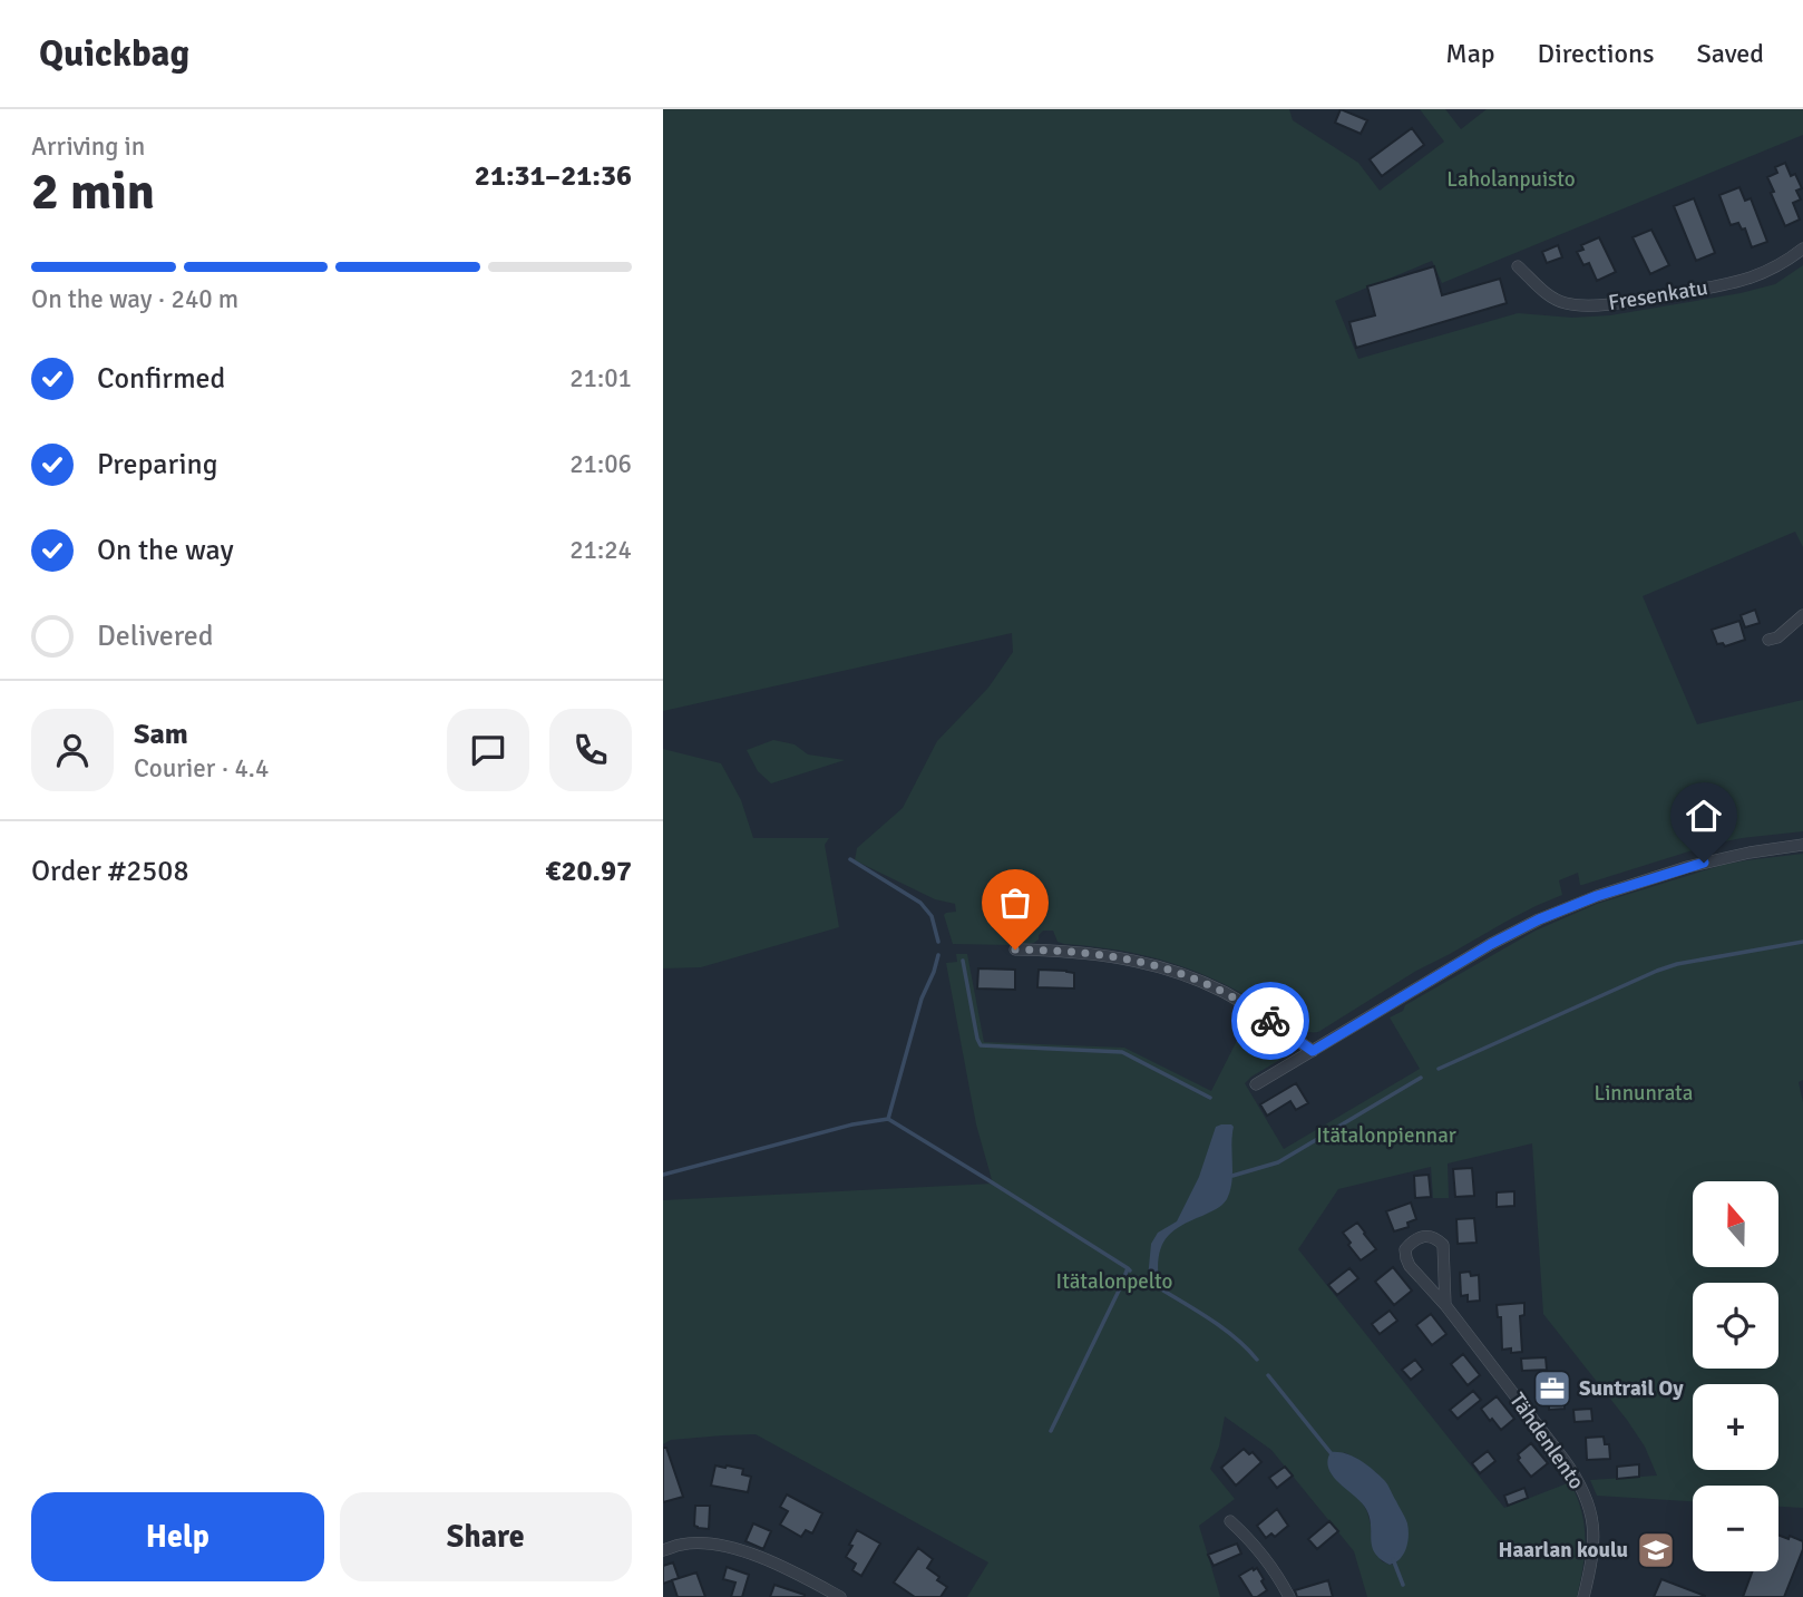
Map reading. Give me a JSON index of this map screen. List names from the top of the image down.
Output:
{
  "streets": {
    "street": ["Fresenkatu", "Tähdenlento"]
  },
  "parks": [
    "Laholanpuisto",
    "Linnunrata",
    "Itätalonpiennar",
    "Itätalonpelto"
  ],
  "places": {
    "office": ["Suntrail Oy"],
    "school or university": ["Haarlan koulu"]
  },
  "north": "top",
  "page": {
    "header": "Quickbag",
    "nav": ["Map", "Directions", "Saved"],
    "heading": ["2 min", "Arriving in", "21:31–21:36"],
    "panel": [
      "Sam",
      "Courier · 4.4",
      "Order #2508",
      "€20.97"
    ],
    "bar": "On the way · 240 m",
    "list": [
      ["Confirmed", "21:01"],
      ["Preparing", "21:06"],
      ["On the way", "21:24"],
      "Delivered"
    ],
    "map_buttons": ["+", "−"],
    "buttons": ["Help", "Share"]
  }
}
